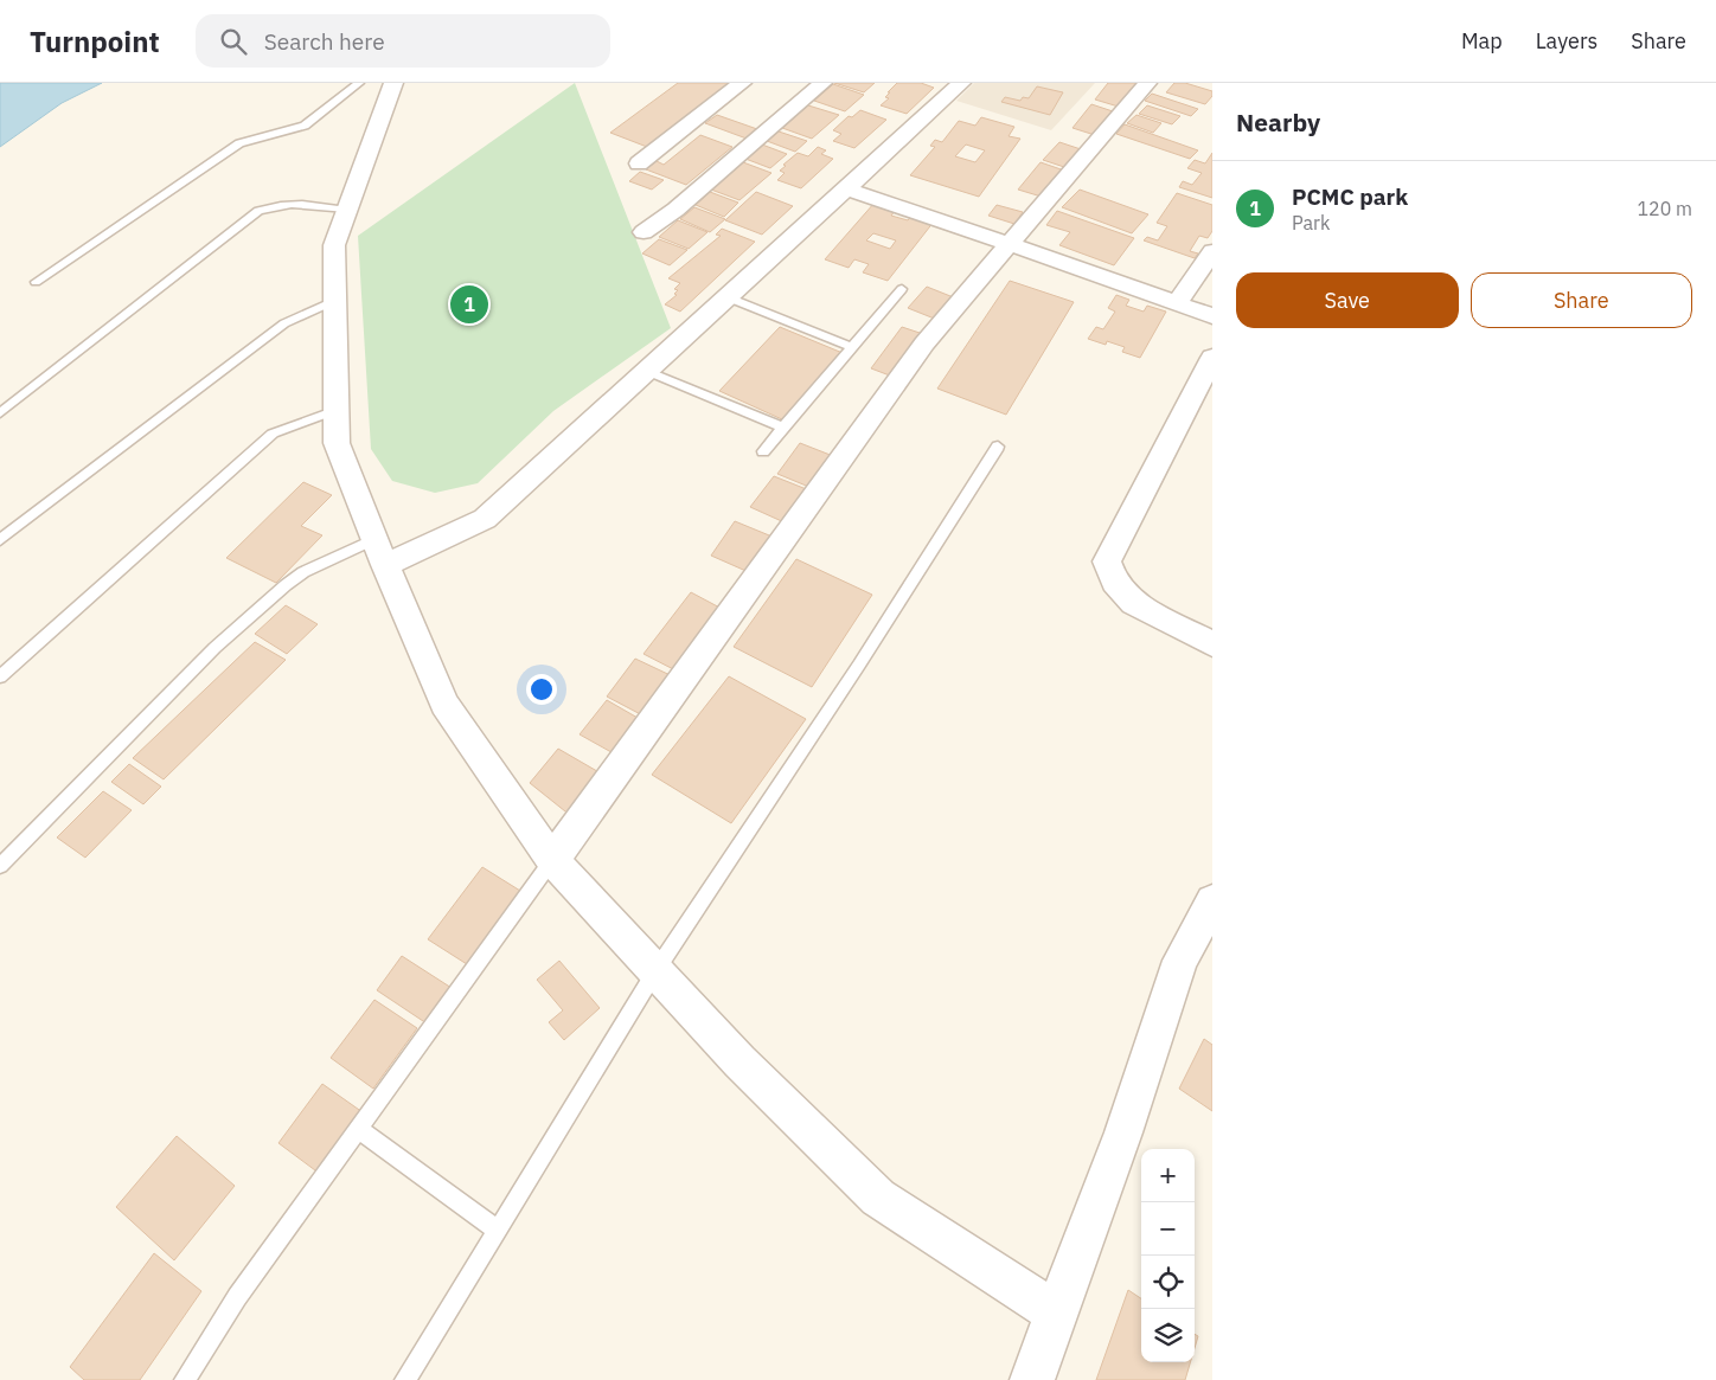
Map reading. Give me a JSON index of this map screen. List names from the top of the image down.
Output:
{
  "page": {
    "header": "Turnpoint",
    "search": "Search here",
    "nav": ["Map", "Layers", "Share"],
    "heading": "Nearby",
    "list": [
      {
        "mark": "1",
        "name": "PCMC park",
        "note": "Park",
        "value": "120 m"
      }
    ],
    "buttons": ["Save", "Share"],
    "pins": "1",
    "map_buttons": ["+", "−"]
  }
}
